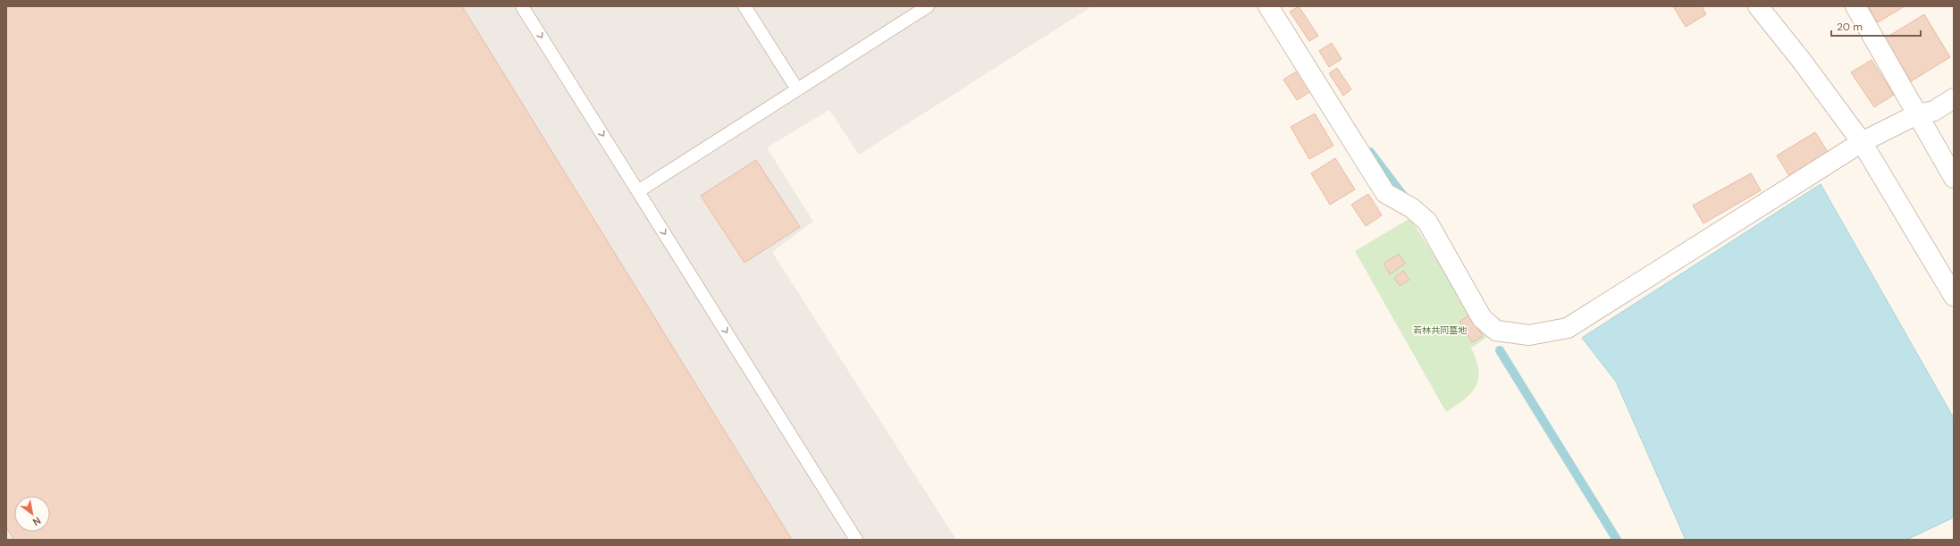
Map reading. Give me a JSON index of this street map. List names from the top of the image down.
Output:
{
  "parks": ["若林共同墓地"],
  "scale_bar": "20 m",
  "north": "bottom right"
}
